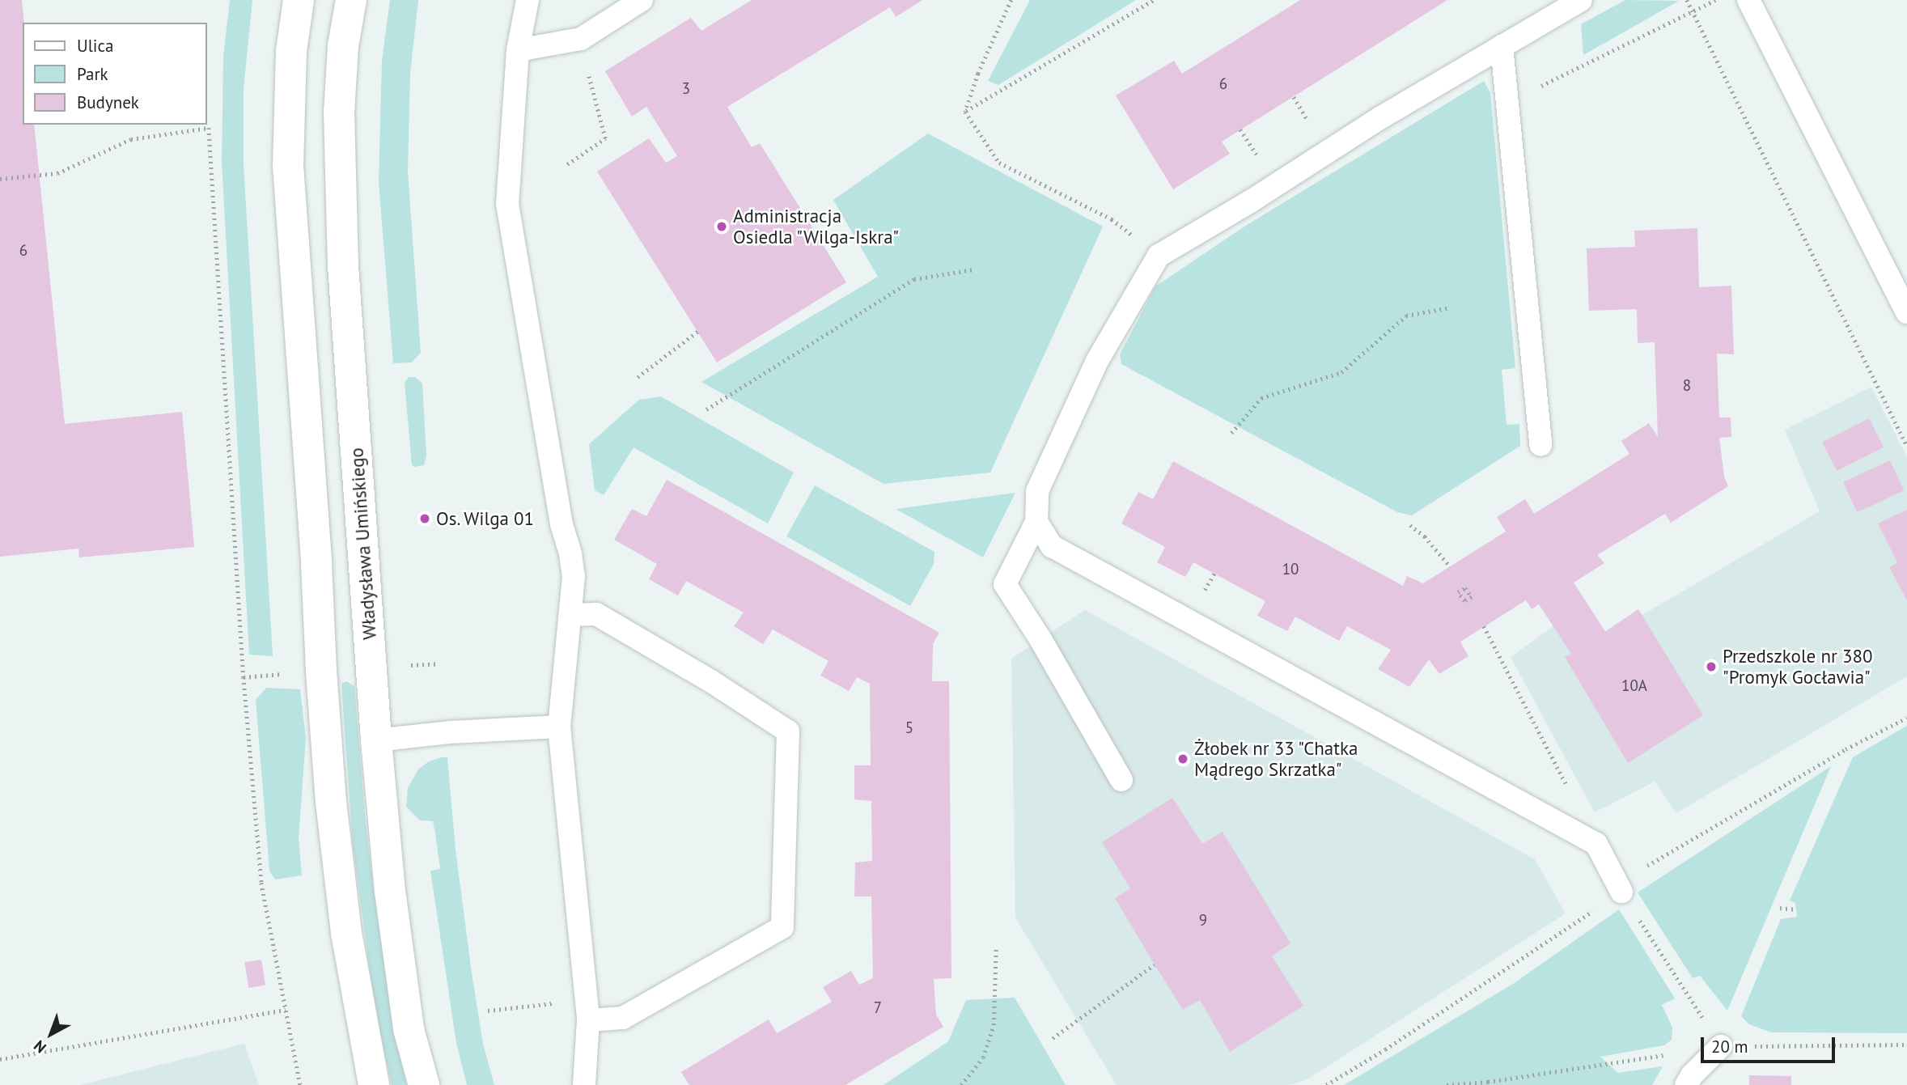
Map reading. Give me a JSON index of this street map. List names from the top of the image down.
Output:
{
  "streets": {
    "street": ["Władysława Umińskiego"]
  },
  "places": [
    "Administracja Osiedla \"Wilga-Iskra\"",
    "Os. Wilga 01",
    "Przedszkole nr 380 \"Promyk Gocławia\"",
    "Żłobek nr 33 \"Chatka Mądrego Skrzatka\""
  ],
  "house_numbers": [
    "6",
    "3",
    "6",
    "8",
    "10",
    "10A",
    "5",
    "9",
    "7"
  ],
  "legend": ["Ulica", "Park", "Budynek"],
  "scale_bar": "20 m",
  "north": "bottom left"
}
